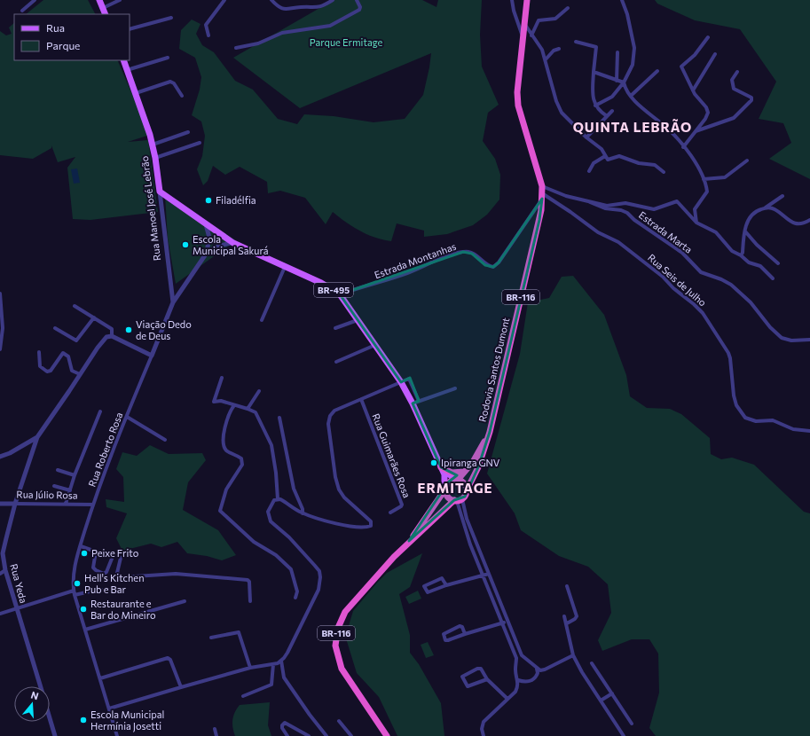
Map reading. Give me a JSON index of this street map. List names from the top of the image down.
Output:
{
  "streets": {
    "highway": ["BR-116", "Rodovia Santos Dumont"],
    "main road": ["Rua Manoel José Lebrão", "BR-495"],
    "street": [
      "Estrada Marta",
      "Estrada Montanhas",
      "Rua Seis de Julho",
      "Rua Roberto Rosa",
      "Rua Guimarães Rosa",
      "Rua Júlio Rosa",
      "Rua Yeda"
    ]
  },
  "crossings": [
    ["Rua Manoel José Lebrão", "BR-495"],
    ["Rua Manoel José Lebrão", "Rua Roberto Rosa"],
    ["Estrada Montanhas", "Rua Seis de Julho"],
    ["Estrada Montanhas", "BR-495"],
    ["Estrada Montanhas", "Rodovia Santos Dumont"],
    ["Rua Seis de Julho", "Rodovia Santos Dumont"],
    ["BR-495", "BR-116"],
    ["BR-116", "Rodovia Santos Dumont"],
    ["Rua Roberto Rosa", "Rua Júlio Rosa"],
    ["Rua Júlio Rosa", "Rua Yeda"]
  ],
  "districts": ["QUINTA LEBRÃO", "ERMITAGE"],
  "parks": ["Parque Ermitage"],
  "places": [
    "Filadélfia",
    "Escola Municipal Sakurá",
    "Viação Dedo de Deus",
    "Ipiranga GNV",
    "Peixe Frito",
    "Hell's Kitchen Pub e Bar",
    "Restaurante e Bar do Mineiro",
    "Escola Municipal Hermínia Josetti"
  ],
  "legend": ["Rua", "Parque"],
  "north": "top"
}
